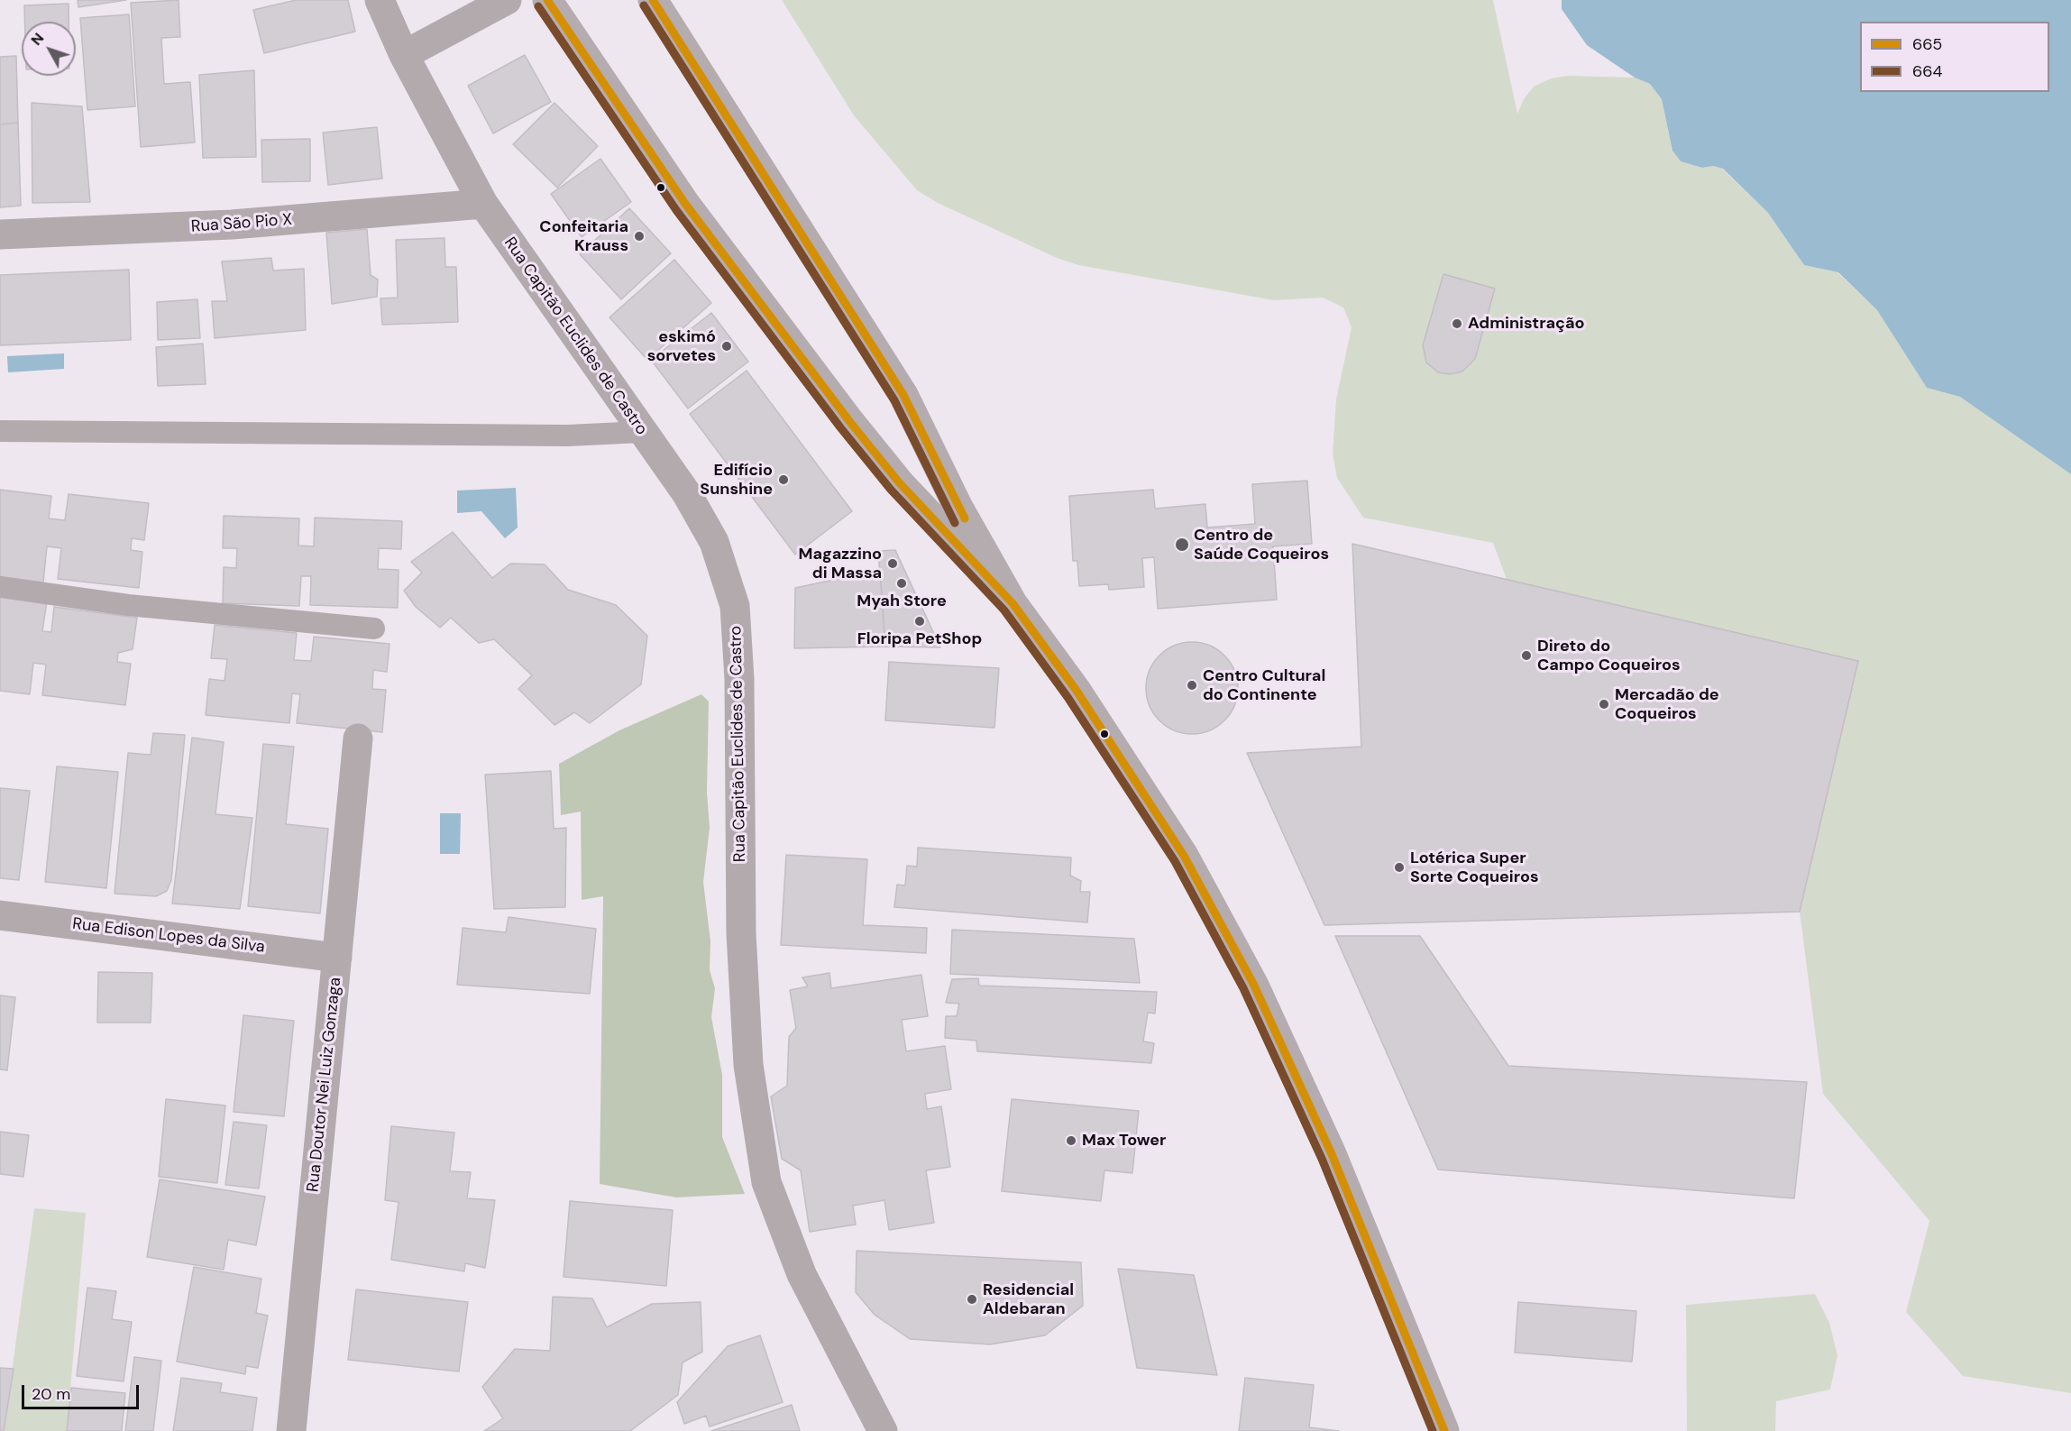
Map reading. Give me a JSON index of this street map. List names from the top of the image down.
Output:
{
  "streets": {
    "street": [
      "Rua São Pio X",
      "Rua Capitão Euclides de Castro",
      "Rua Edison Lopes da Silva",
      "Rua Doutor Nei Luiz Gonzaga"
    ]
  },
  "crossings": [
    ["Rua São Pio X", "Rua Capitão Euclides de Castro"],
    ["Rua Edison Lopes da Silva", "Rua Doutor Nei Luiz Gonzaga"]
  ],
  "places": [
    "Confeitaria Krauss",
    "Administração",
    "eskimó sorvetes",
    "Edifício Sunshine",
    "Centro de Saúde Coqueiros",
    "Magazzino di Massa",
    "Myah Store",
    "Floripa PetShop",
    "Direto do Campo Coqueiros",
    "Centro Cultural do Continente",
    "Mercadão de Coqueiros",
    "Lotérica Super Sorte Coqueiros",
    "Max Tower",
    "Residencial Aldebaran"
  ],
  "lines": ["transit line 665", "transit line 664"],
  "legend": ["665", "664"],
  "scale_bar": "20 m",
  "north": "top left"
}
